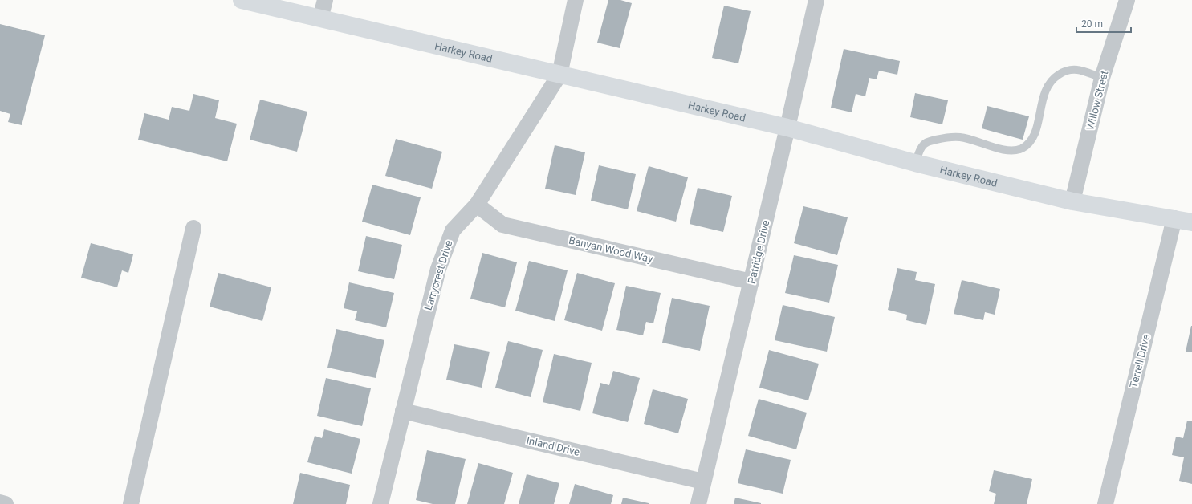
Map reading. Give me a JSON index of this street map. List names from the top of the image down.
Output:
{
  "streets": {
    "street": [
      "Harkey Road",
      "Willow Street",
      "Banyan Wood Way",
      "Patridge Drive",
      "Larrycrest Drive",
      "Terrell Drive",
      "Inland Drive"
    ]
  },
  "crossings": [
    ["Harkey Road", "Willow Street"],
    ["Harkey Road", "Patridge Drive"],
    ["Harkey Road", "Larrycrest Drive"],
    ["Harkey Road", "Terrell Drive"],
    ["Banyan Wood Way", "Patridge Drive"],
    ["Banyan Wood Way", "Larrycrest Drive"],
    ["Patridge Drive", "Inland Drive"],
    ["Larrycrest Drive", "Inland Drive"]
  ],
  "scale_bar": "20 m"
}
